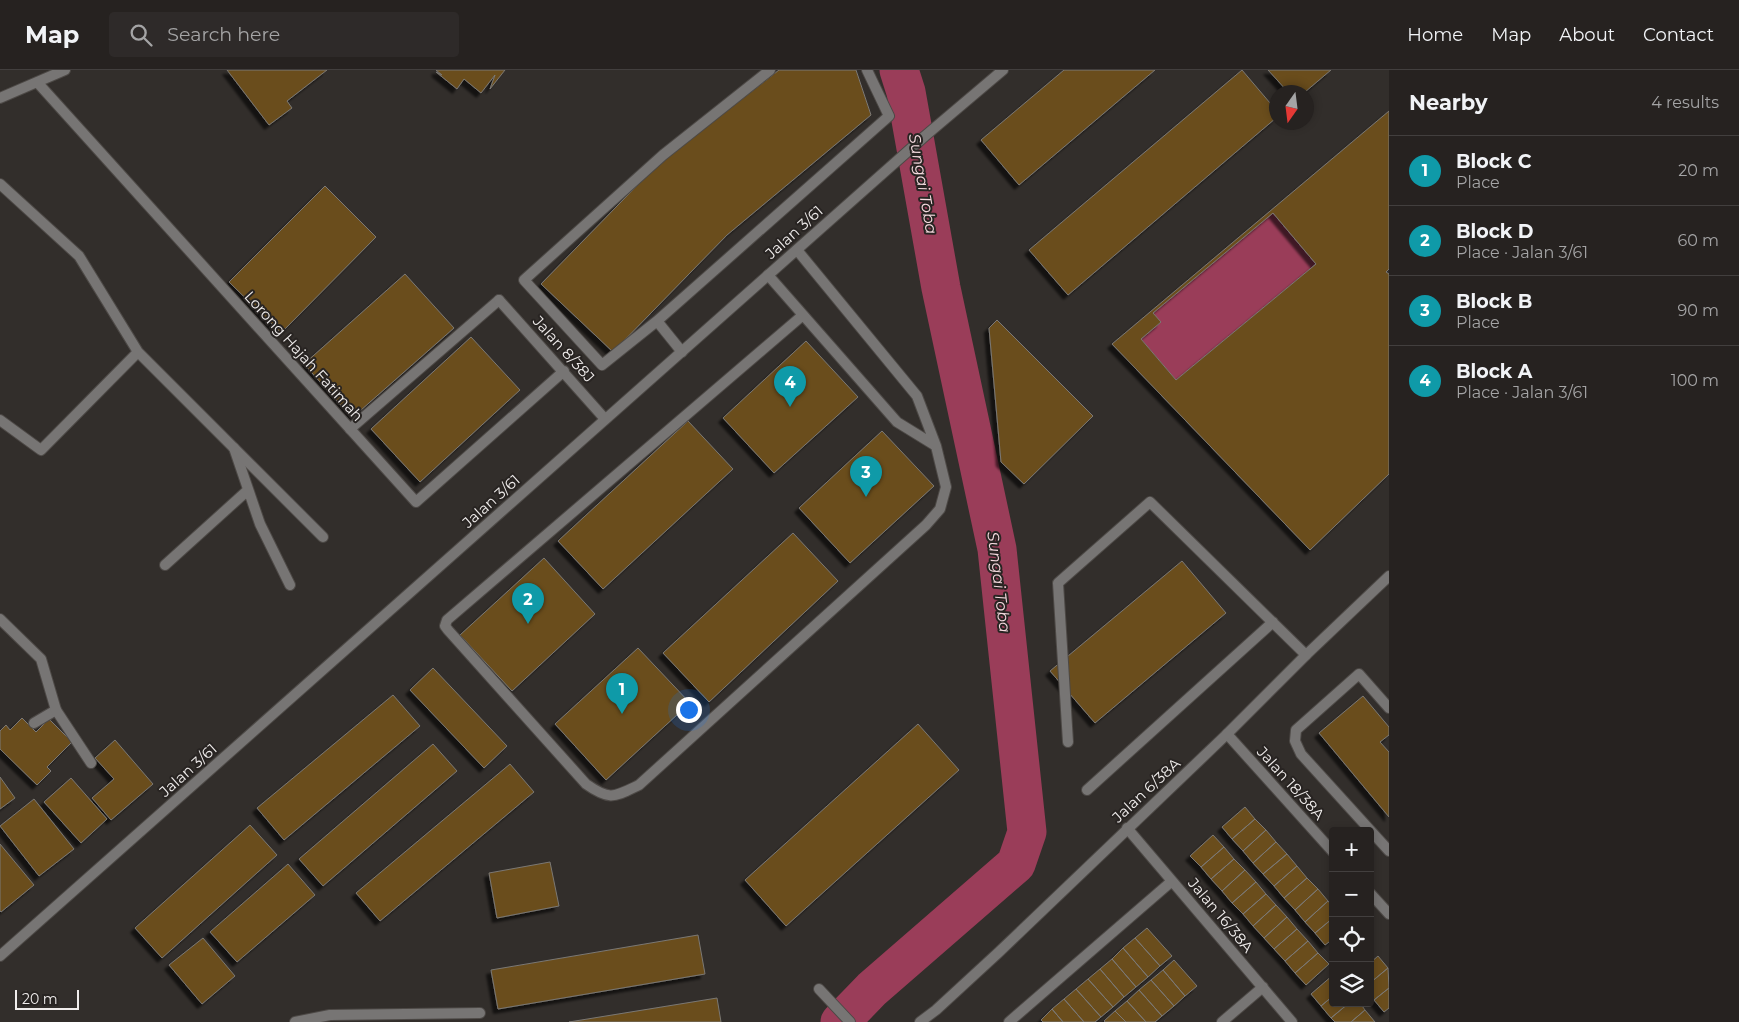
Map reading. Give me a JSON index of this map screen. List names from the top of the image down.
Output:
{
  "streets": {
    "street": [
      "Jalan 3/61",
      "Jalan 8/38J",
      "Lorong Hajah Fatimah",
      "Jalan 18/38A",
      "Jalan 6/38A",
      "Jalan 16/38A"
    ]
  },
  "crossings": [
    ["Jalan 3/61", "Jalan 8/38J"],
    ["Jalan 8/38J", "Lorong Hajah Fatimah"],
    ["Jalan 18/38A", "Jalan 6/38A"],
    ["Jalan 6/38A", "Jalan 16/38A"]
  ],
  "water": ["Sungai Toba"],
  "scale_bar": "20 m",
  "north": "bottom",
  "page": {
    "header": "Map",
    "search": "Search here",
    "nav": [
      "Home",
      "Map",
      "About",
      "Contact"
    ],
    "heading": ["Nearby", "4 results"],
    "list": [
      {
        "mark": "1",
        "name": "Block C",
        "note": "Place",
        "value": "20 m"
      },
      {
        "mark": "2",
        "name": "Block D",
        "note": "Place · Jalan 3/61",
        "value": "60 m"
      },
      {
        "mark": "3",
        "name": "Block B",
        "note": "Place",
        "value": "90 m"
      },
      {
        "mark": "4",
        "name": "Block A",
        "note": "Place · Jalan 3/61",
        "value": "100 m"
      }
    ],
    "pins": [
      "4",
      "3",
      "2",
      "1"
    ],
    "map_buttons": ["+", "−"],
    "scale": "20 m"
  }
}
